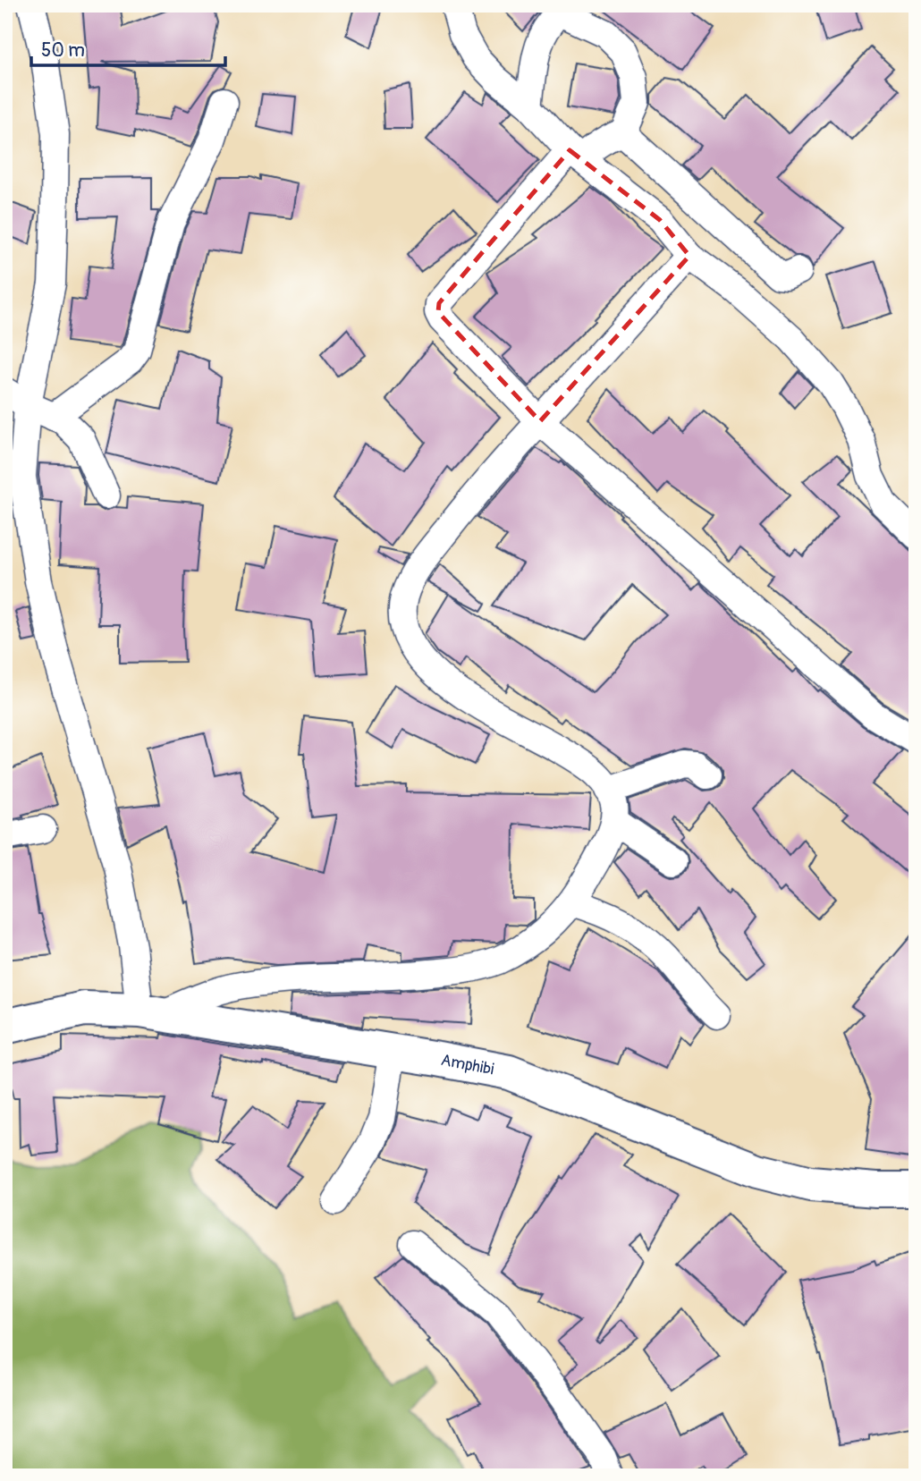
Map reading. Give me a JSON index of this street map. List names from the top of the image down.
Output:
{
  "streets": {
    "main road": ["Amphibi"]
  },
  "scale_bar": "50 m"
}
